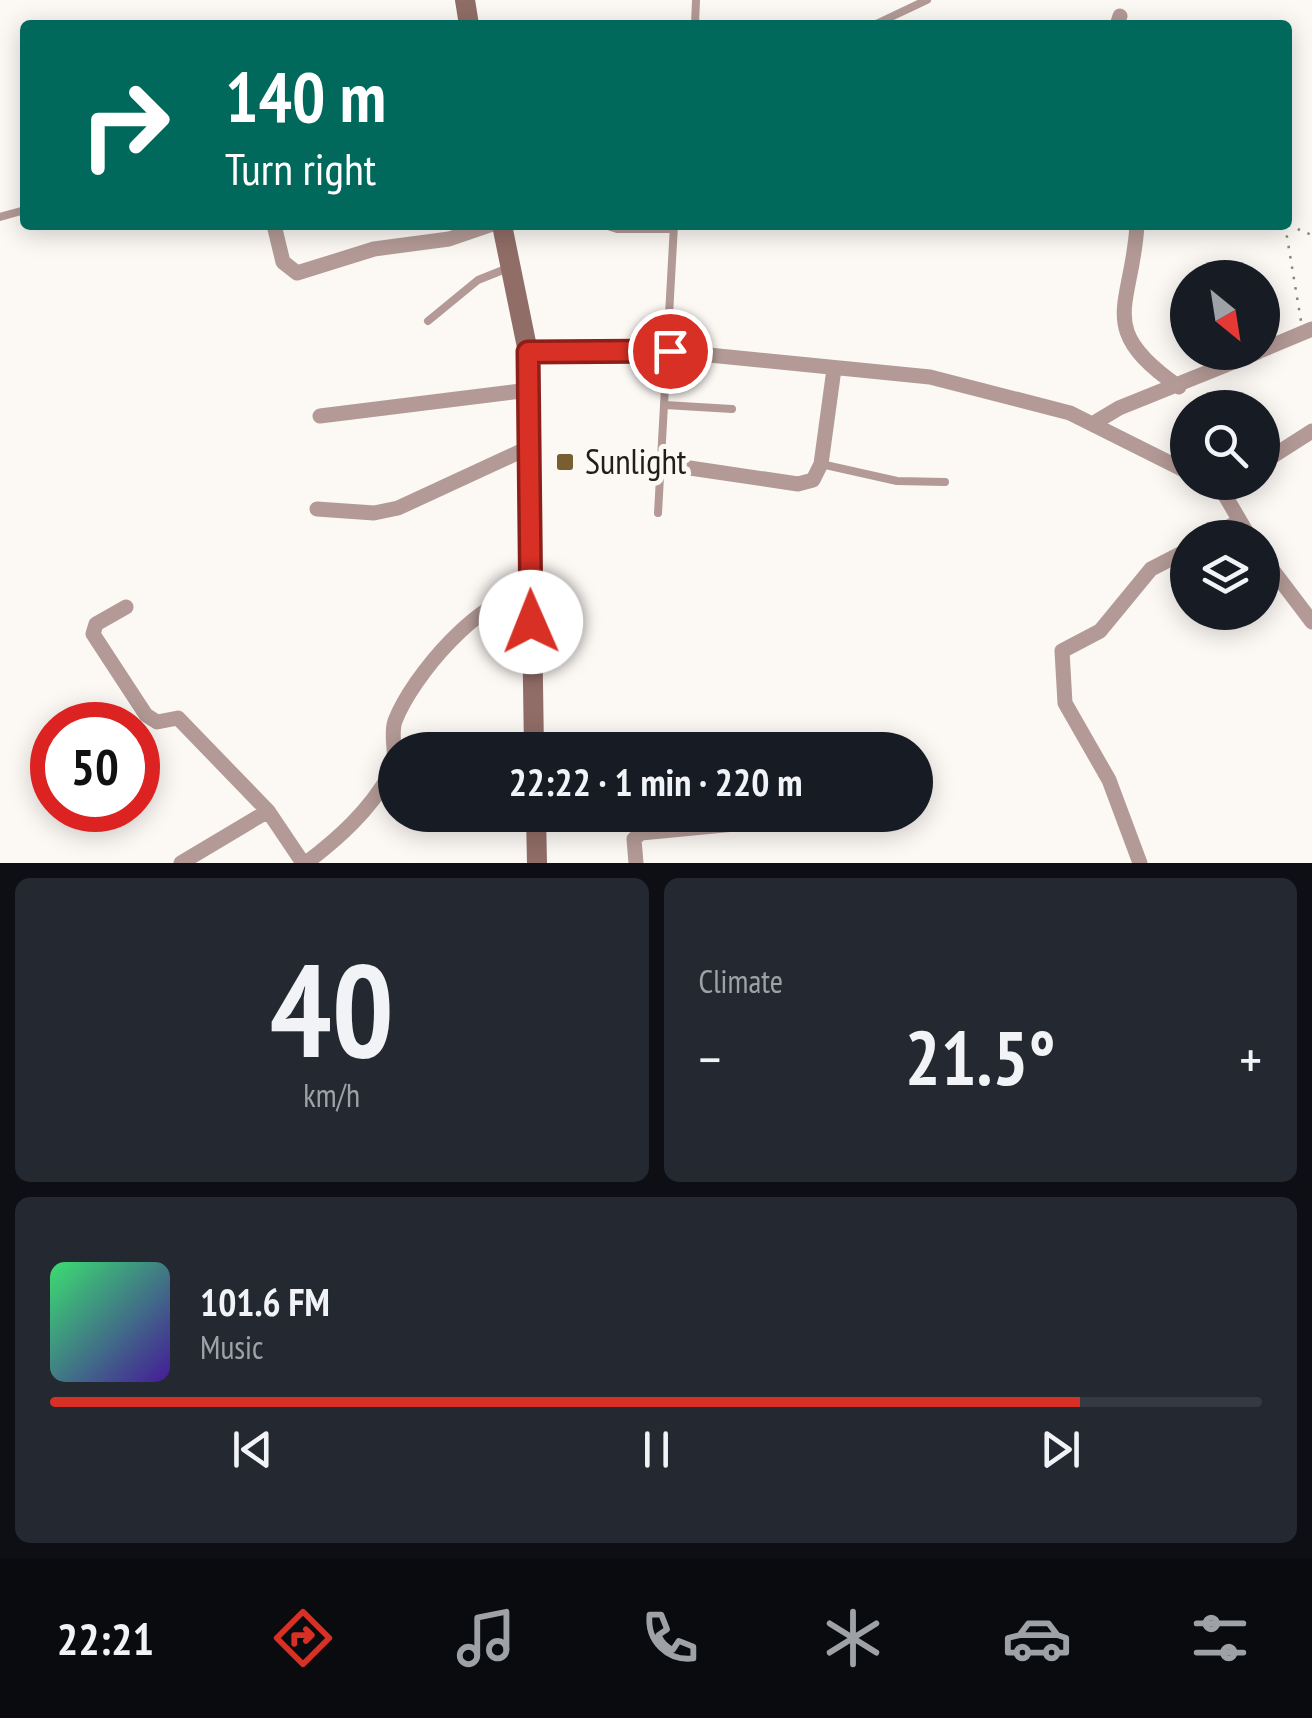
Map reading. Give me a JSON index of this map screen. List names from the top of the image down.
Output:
{
  "places": {
    "transit": ["Sunlight"]
  },
  "north": "bottom right",
  "page": {
    "turn": ["140 m", "Turn right"],
    "limit": "50",
    "trip": "22:22 · 1 min · 220 m",
    "tile": [
      ["40", "km/h"],
      "Climate"
    ],
    "heat": ["−", "21.5°", "+"],
    "song": ["101.6 FM", "Music"],
    "tabs": "22:21"
  }
}
